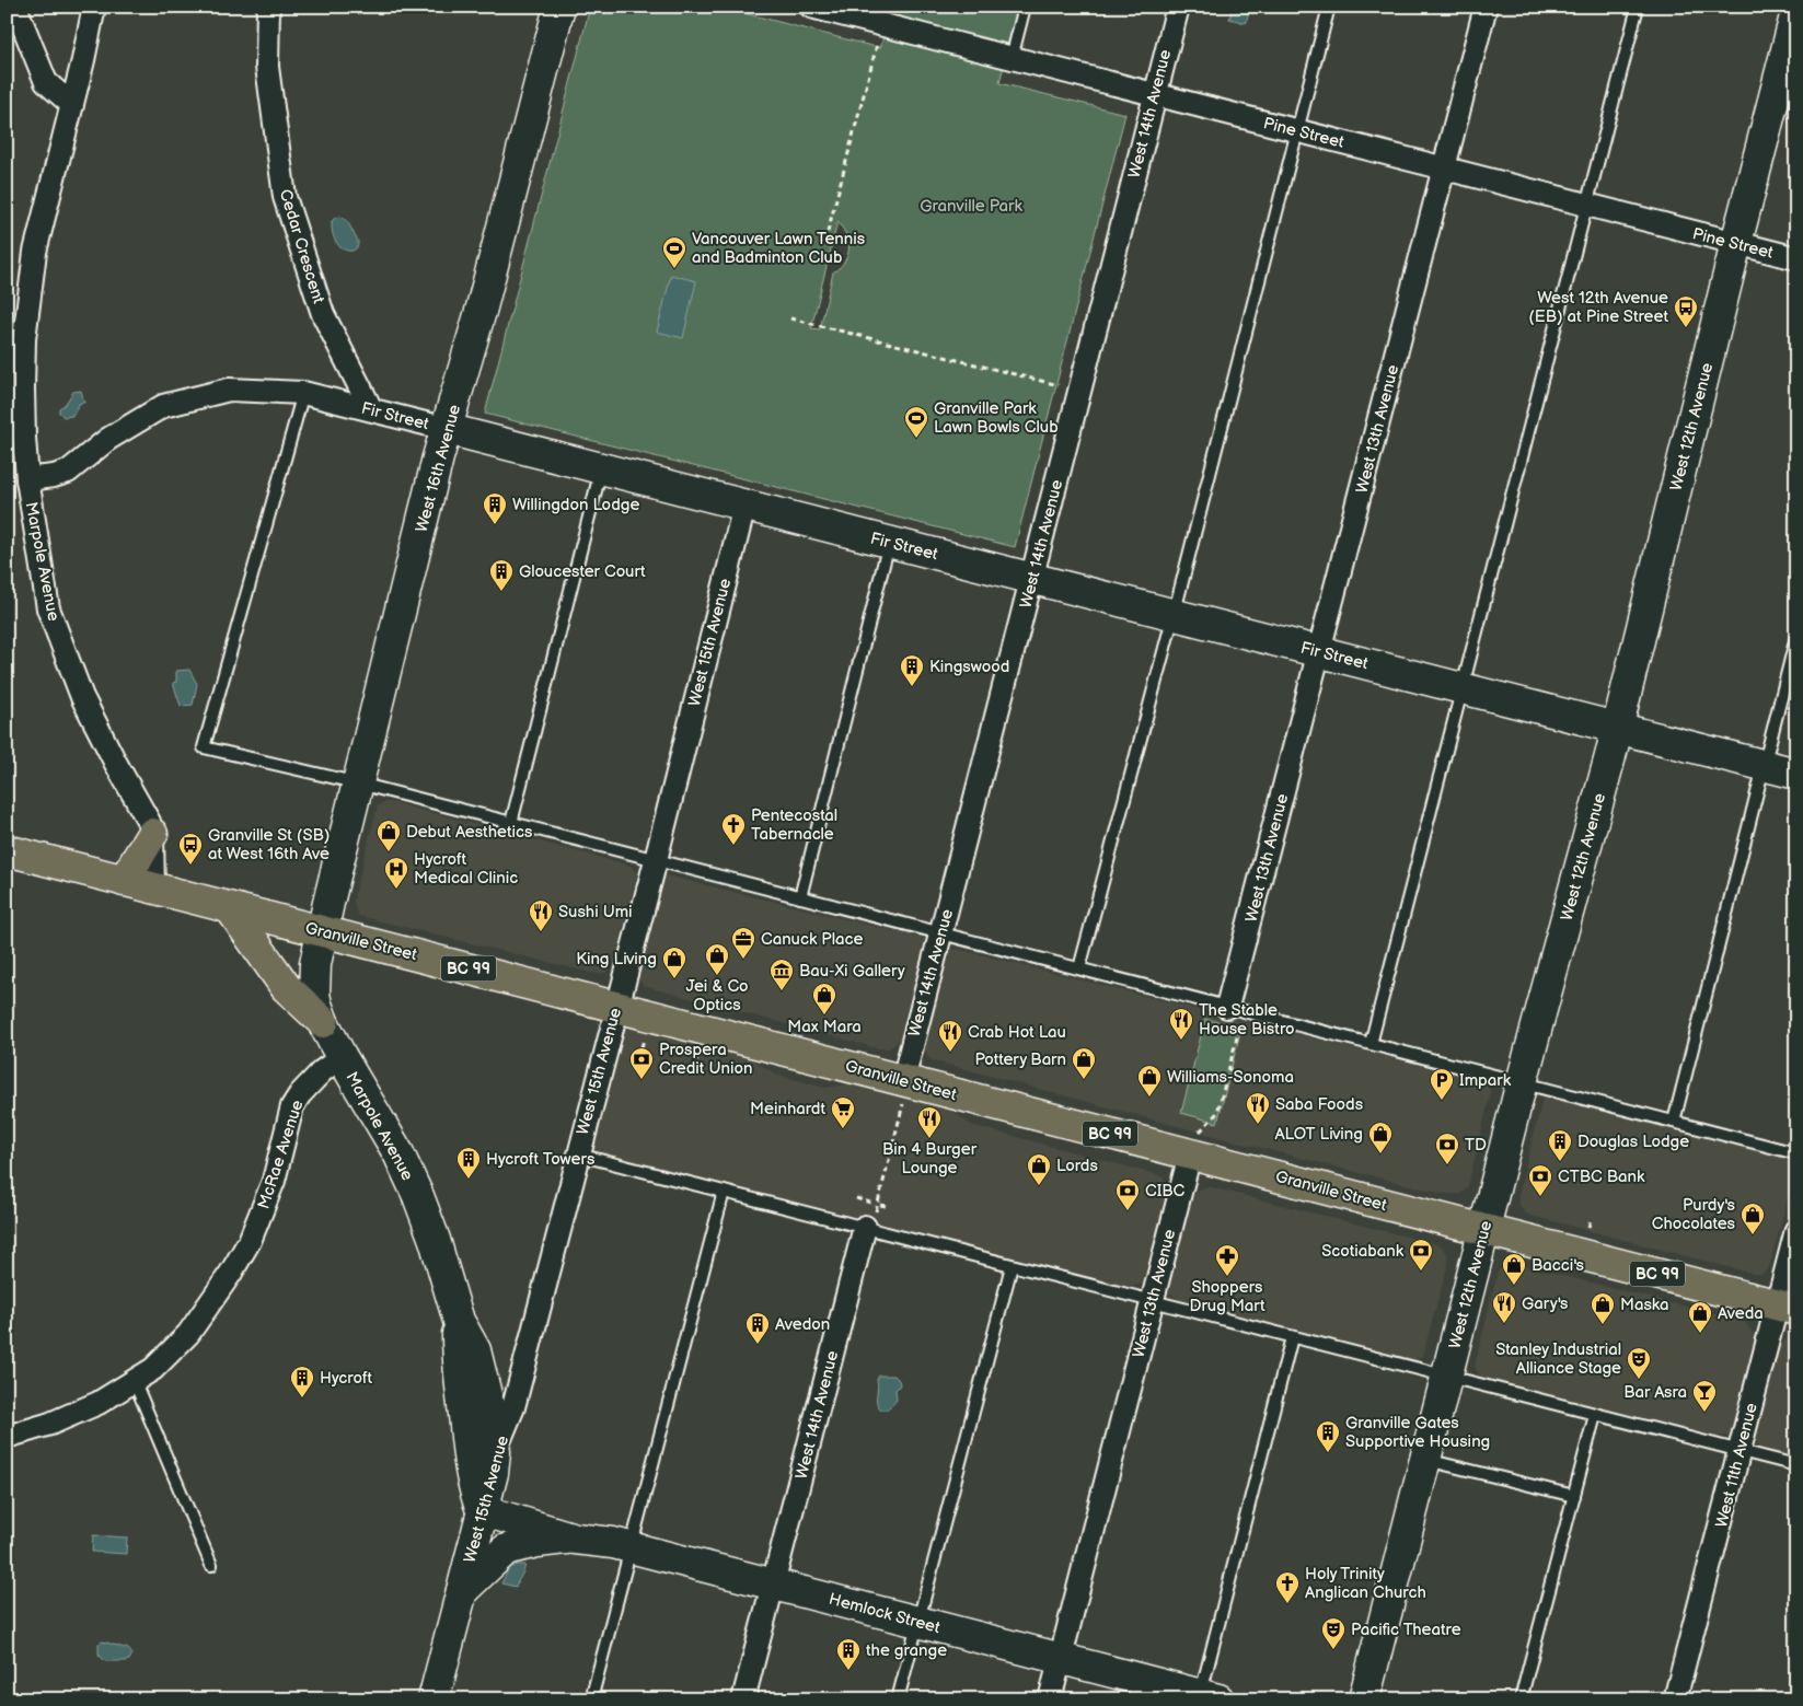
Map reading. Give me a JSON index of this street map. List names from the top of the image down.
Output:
{
  "streets": {
    "highway": ["Granville Street", "BC 99"],
    "street": [
      "West 14th Avenue",
      "Pine Street",
      "Cedar Crescent",
      "Fir Street",
      "West 12th Avenue",
      "West 13th Avenue",
      "West 16th Avenue",
      "Marpole Avenue",
      "West 15th Avenue",
      "McRae Avenue",
      "West 11th Avenue",
      "Hemlock Street"
    ]
  },
  "crossings": [
    ["West 14th Avenue", "Pine Street"],
    ["West 14th Avenue", "Fir Street"],
    ["West 14th Avenue", "Granville Street"],
    ["West 14th Avenue", "Hemlock Street"],
    ["Pine Street", "West 12th Avenue"],
    ["Pine Street", "West 13th Avenue"],
    ["Cedar Crescent", "Fir Street"],
    ["Fir Street", "West 12th Avenue"],
    ["Fir Street", "West 13th Avenue"],
    ["Fir Street", "West 16th Avenue"],
    ["Fir Street", "Marpole Avenue"],
    ["Fir Street", "West 15th Avenue"],
    ["West 12th Avenue", "Granville Street"],
    ["West 13th Avenue", "Granville Street"],
    ["West 13th Avenue", "Hemlock Street"],
    ["West 16th Avenue", "Marpole Avenue"],
    ["West 16th Avenue", "Granville Street"],
    ["Marpole Avenue", "West 15th Avenue"],
    ["Marpole Avenue", "Granville Street"],
    ["Marpole Avenue", "McRae Avenue"],
    ["Marpole Avenue", "Hemlock Street"],
    ["West 15th Avenue", "Granville Street"],
    ["West 15th Avenue", "Hemlock Street"],
    ["Granville Street", "West 11th Avenue"]
  ],
  "parks": ["Granville Park"],
  "places": {
    "sports": ["Vancouver Lawn Tennis and Badminton Club", "Granville Park Lawn Bowls Club"],
    "bus stop": ["West 12th Avenue (EB) at Pine Street", "Granville St (SB) at West 16th Ave"],
    "building": [
      "Willingdon Lodge",
      "Gloucester Court",
      "Kingswood",
      "Douglas Lodge",
      "Hycroft Towers",
      "Avedon",
      "Hycroft",
      "Granville Gates Supportive Housing",
      "the grange"
    ],
    "church": ["Pentecostal Tabernacle", "Holy Trinity Anglican Church"],
    "shop": [
      "Debut Aesthetics",
      "Jei & Co Optics",
      "King Living",
      "Max Mara",
      "Pottery Barn",
      "Williams-Sonoma",
      "ALOT Living",
      "Lords",
      "Purdy's Chocolates",
      "Bacci's",
      "Maska",
      "Aveda"
    ],
    "hospital": ["Hycroft Medical Clinic"],
    "restaurant": [
      "Sushi Umi",
      "The Stable House Bistro",
      "Crab Hot Lau",
      "Saba Foods",
      "Bin 4 Burger Lounge",
      "Gary's"
    ],
    "office": ["Canuck Place"],
    "museum": ["Bau-Xi Gallery"],
    "bank": [
      "Prospera Credit Union",
      "TD",
      "CTBC Bank",
      "CIBC",
      "Scotiabank"
    ],
    "parking": ["Impark"],
    "supermarket": ["Meinhardt"],
    "pharmacy": ["Shoppers Drug Mart"],
    "theatre": ["Stanley Industrial Alliance Stage", "Pacific Theatre"],
    "bar": ["Bar Asra"]
  }
}
